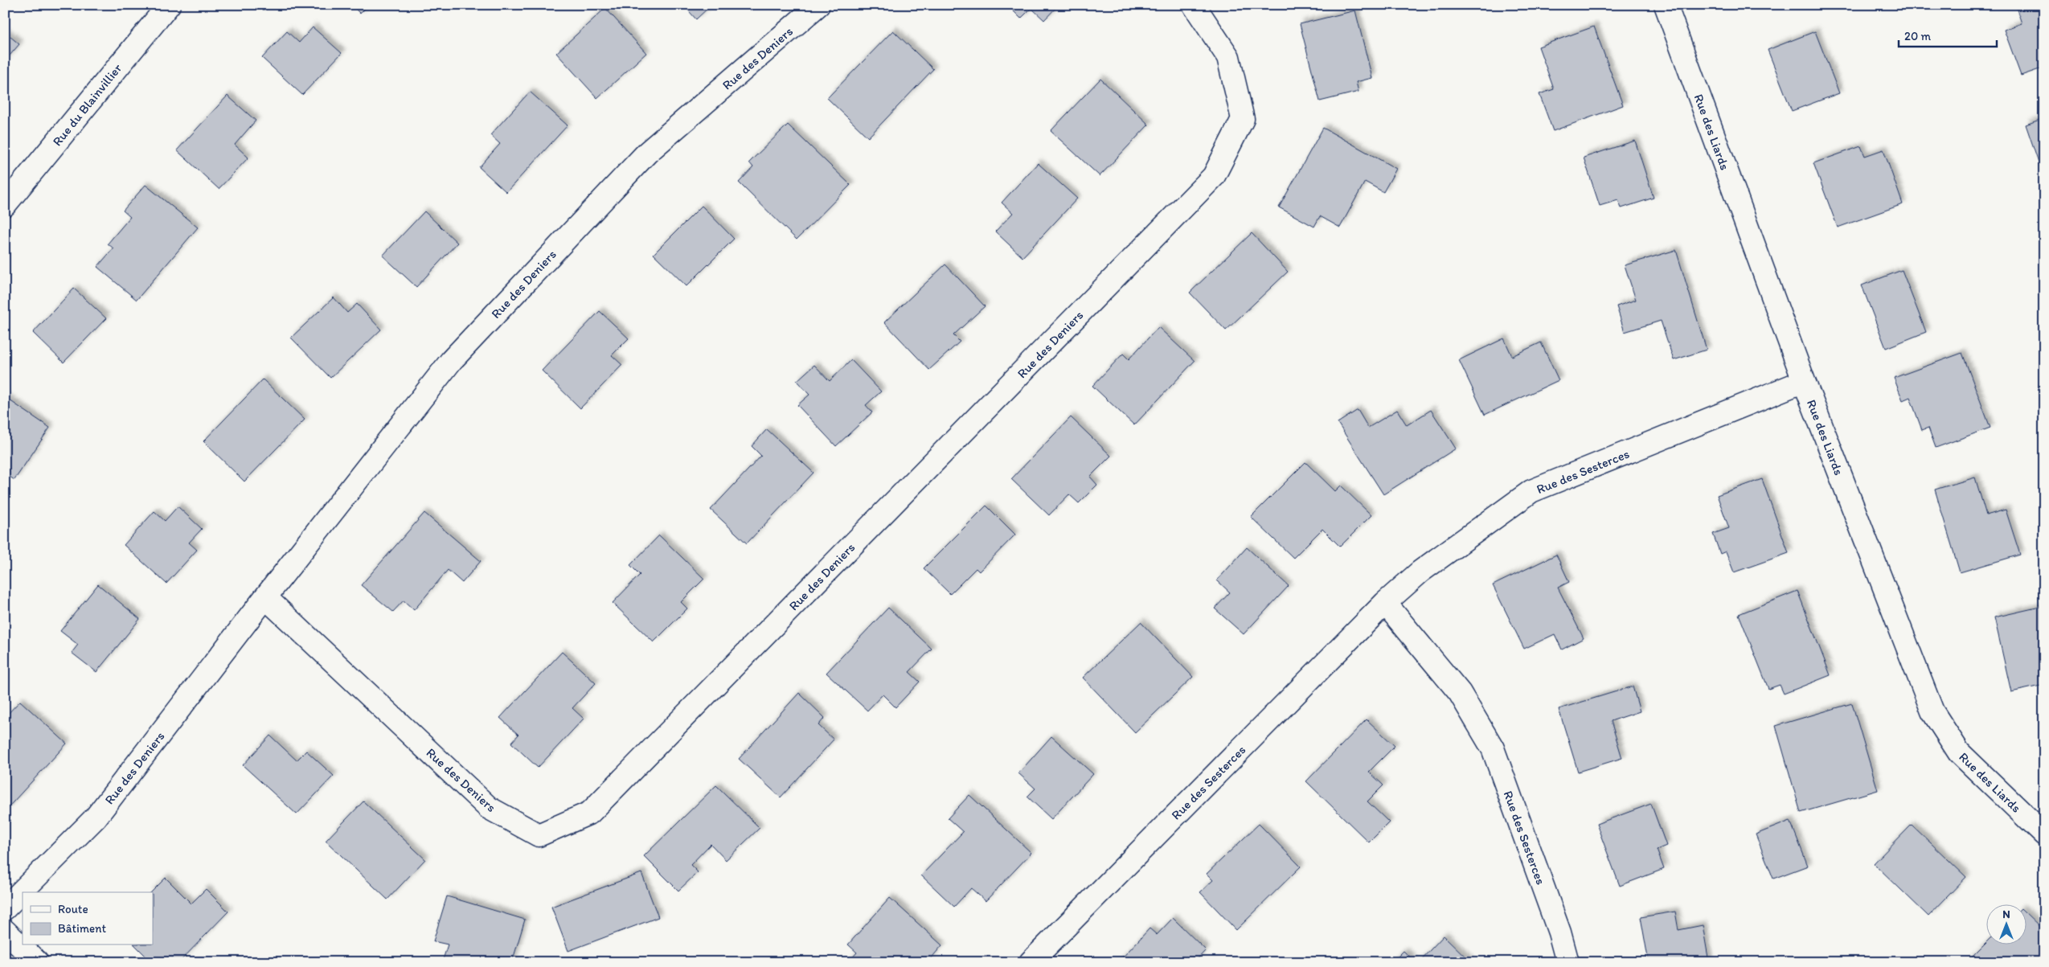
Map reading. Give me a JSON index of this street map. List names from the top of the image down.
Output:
{
  "streets": {
    "street": [
      "Rue des Deniers",
      "Rue du Blainvillier",
      "Rue des Liards",
      "Rue des Sesterces"
    ]
  },
  "crossings": [
    ["Rue des Liards", "Rue des Sesterces"]
  ],
  "legend": ["Route", "Bâtiment"],
  "scale_bar": "20 m",
  "north": "top"
}
